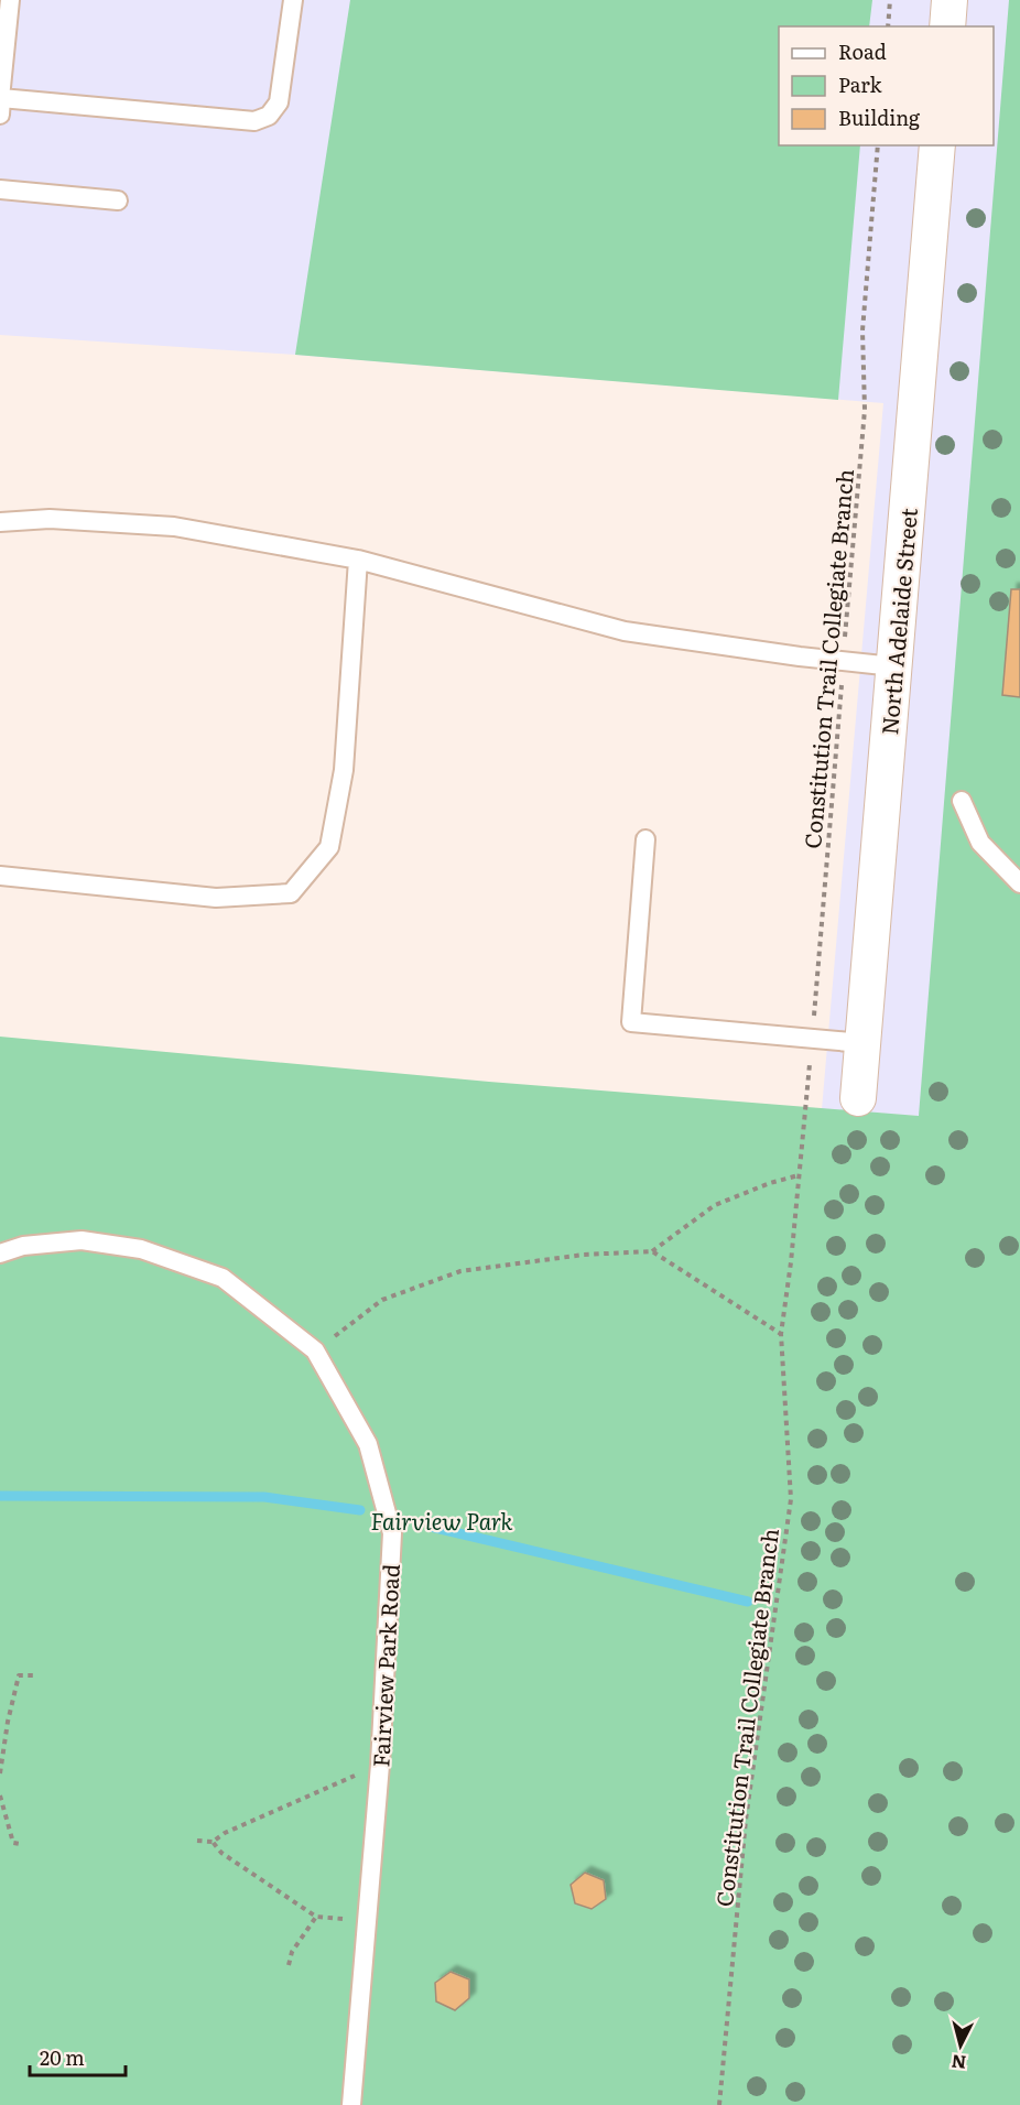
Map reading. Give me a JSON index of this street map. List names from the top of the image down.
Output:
{
  "streets": {
    "street": ["North Adelaide Street"],
    "lane": ["Fairview Park Road"],
    "path": ["Constitution Trail Collegiate Branch"]
  },
  "parks": ["Fairview Park"],
  "legend": ["Road", "Park", "Building"],
  "scale_bar": "20 m",
  "north": "bottom"
}
